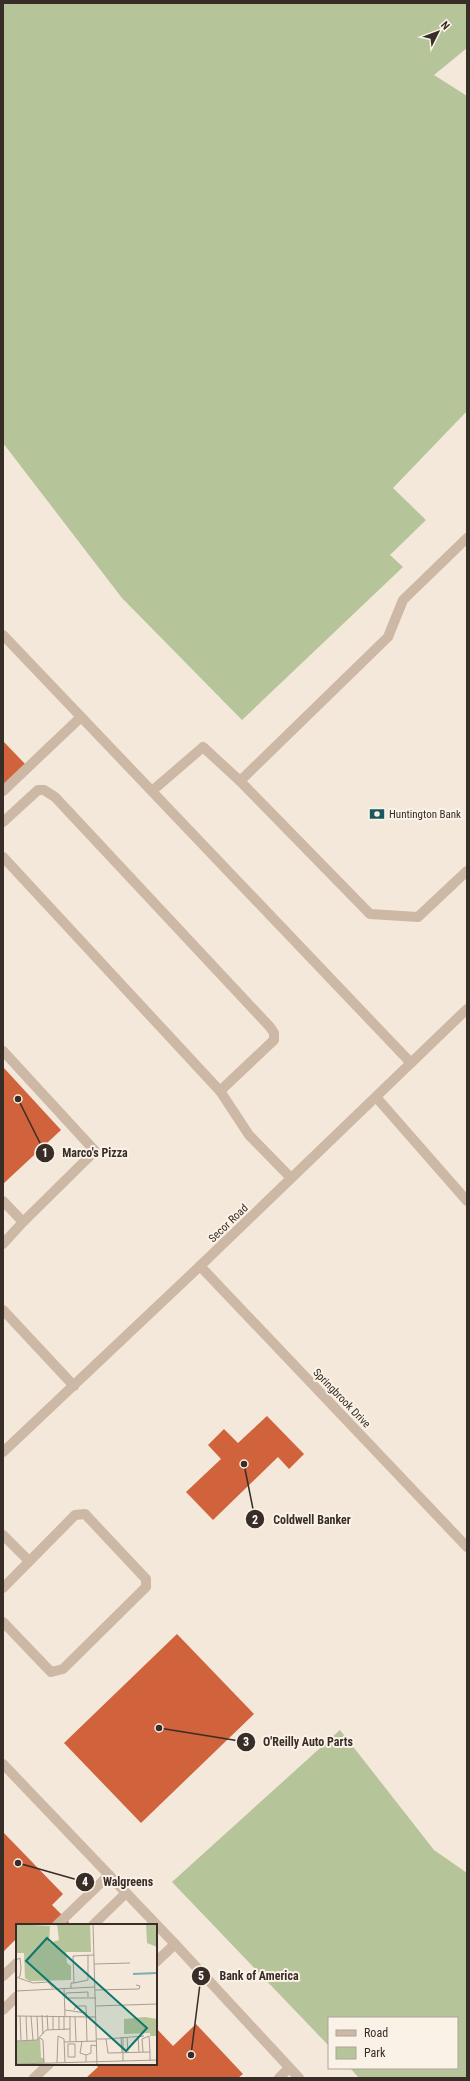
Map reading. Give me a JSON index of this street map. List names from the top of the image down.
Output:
{
  "streets": {
    "street": ["Secor Road", "Springbrook Drive"]
  },
  "crossings": [
    ["Secor Road", "Springbrook Drive"]
  ],
  "places": {
    "bank": ["Huntington Bank"],
    "other": [
      "Marco's Pizza",
      "Coldwell Banker",
      "O'Reilly Auto Parts",
      "Walgreens",
      "Bank of America"
    ]
  },
  "legend": ["Road", "Park"],
  "north": "top right"
}
